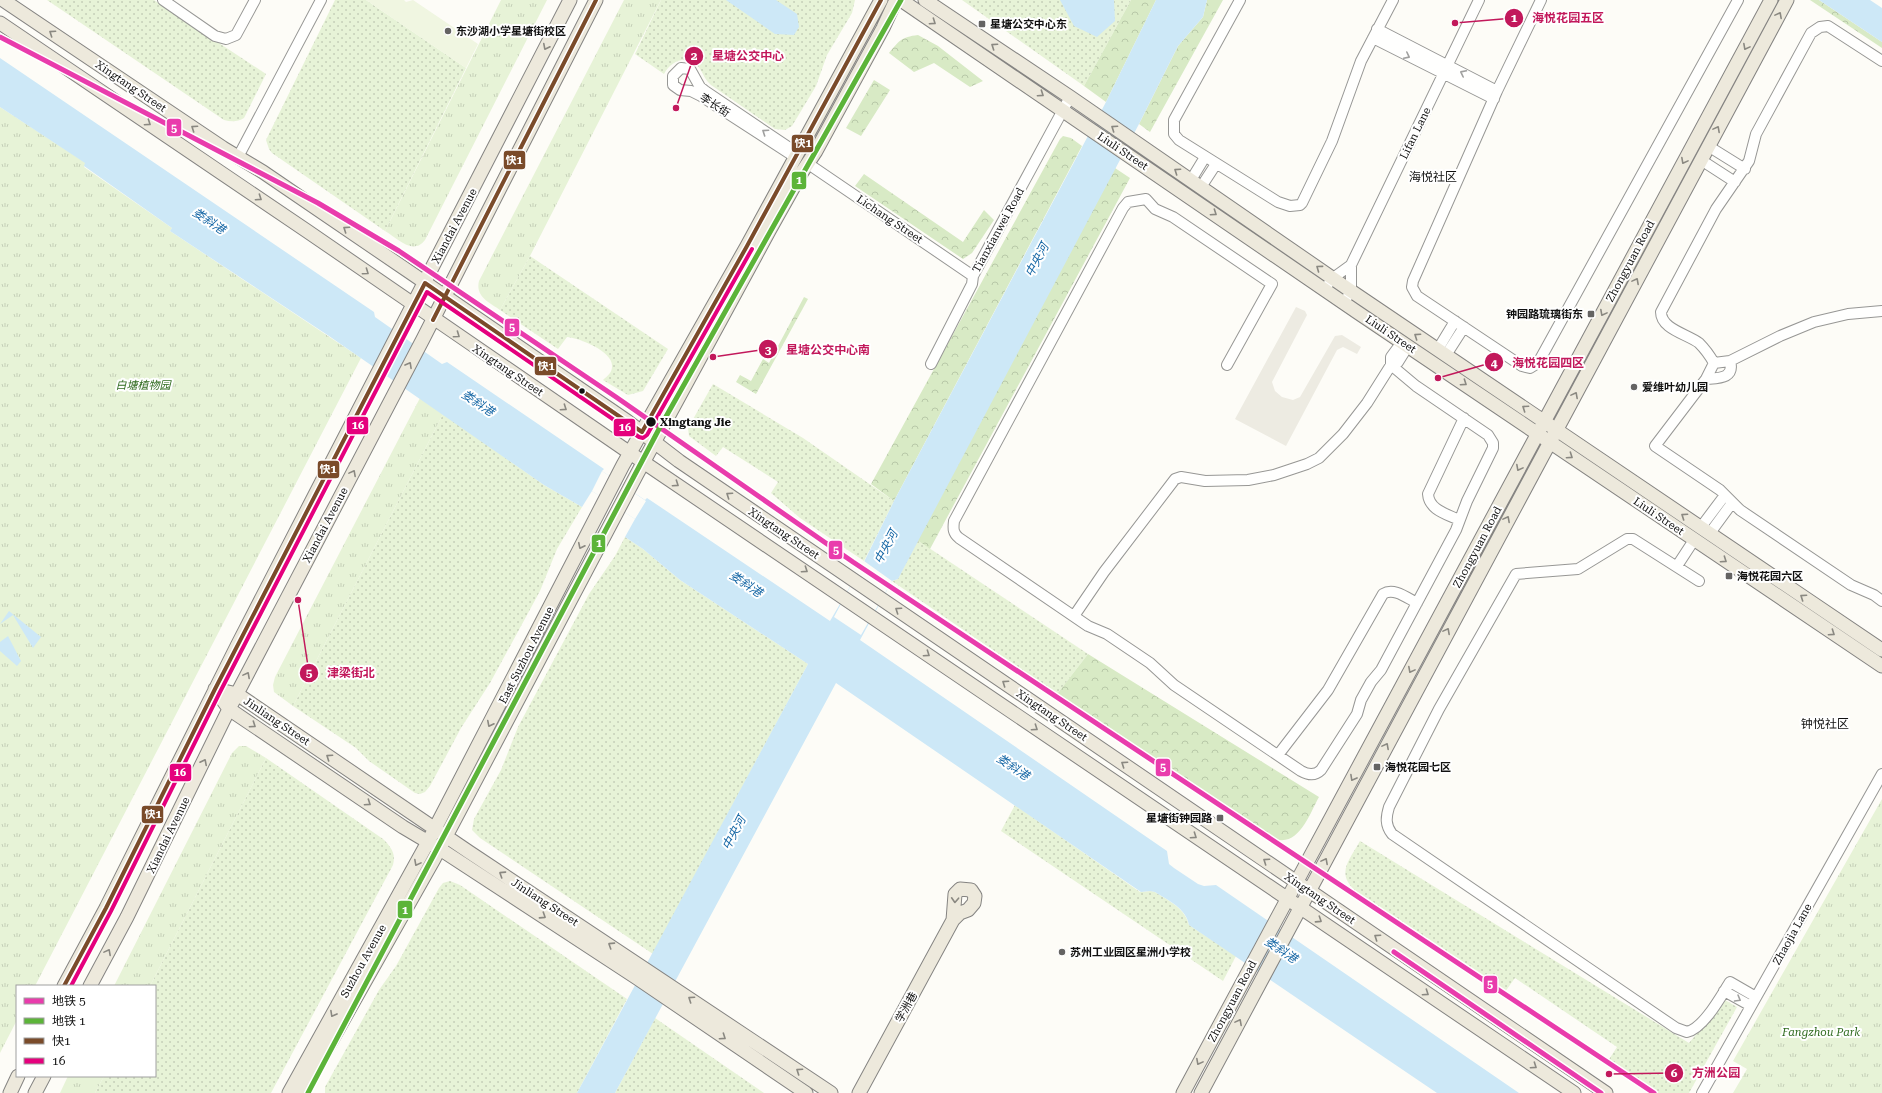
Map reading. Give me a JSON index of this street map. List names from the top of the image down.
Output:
{
  "streets": {
    "main road": [
      "Xingtang Street",
      "Liuli Street",
      "Xiandai Avenue",
      "Zhongyuan Road",
      "East Suzhou Avenue",
      "Jinliang Street",
      "Suzhou Avenue",
      "学洲巷"
    ],
    "street": [
      "李长街",
      "Lifan Lane",
      "Lichang Street",
      "Tianxianwei Road",
      "Zhaojia Lane"
    ]
  },
  "crossings": [
    ["Xingtang Street", "Xiandai Avenue"],
    ["Xingtang Street", "Zhongyuan Road"],
    ["Xingtang Street", "East Suzhou Avenue"],
    ["李长街", "East Suzhou Avenue"],
    ["Lifan Lane", "Liuli Street"],
    ["Liuli Street", "Tianxianwei Road"],
    ["Liuli Street", "Zhongyuan Road"],
    ["Lichang Street", "Tianxianwei Road"],
    ["Lichang Street", "East Suzhou Avenue"],
    ["Xiandai Avenue", "Jinliang Street"],
    ["East Suzhou Avenue", "Jinliang Street"],
    ["East Suzhou Avenue", "Suzhou Avenue"],
    ["Jinliang Street", "Suzhou Avenue"]
  ],
  "districts": ["海悦社区", "钟悦社区"],
  "water": ["娄斜港", "中央河"],
  "parks": ["白塘植物园", "Fangzhou Park"],
  "places": {
    "other": [
      "海悦花园五区",
      "东沙湖小学星塘街校区",
      "星塘公交中心",
      "星塘公交中心南",
      "海悦花园四区",
      "爱维叶幼儿园",
      "Xingtang Jie",
      "津梁街北",
      "苏州工业园区星洲小学校",
      "方洲公园"
    ],
    "transit": [
      "星塘公交中心东",
      "钟园路琉璃街东",
      "海悦花园六区",
      "海悦花园七区",
      "星塘街钟园路"
    ]
  },
  "lines": [
    "metro line 1",
    "transit line 快1",
    "metro line 5",
    "transit line 16"
  ],
  "legend": [
    "地铁 5",
    "地铁 1",
    "快1",
    "16"
  ]
}
